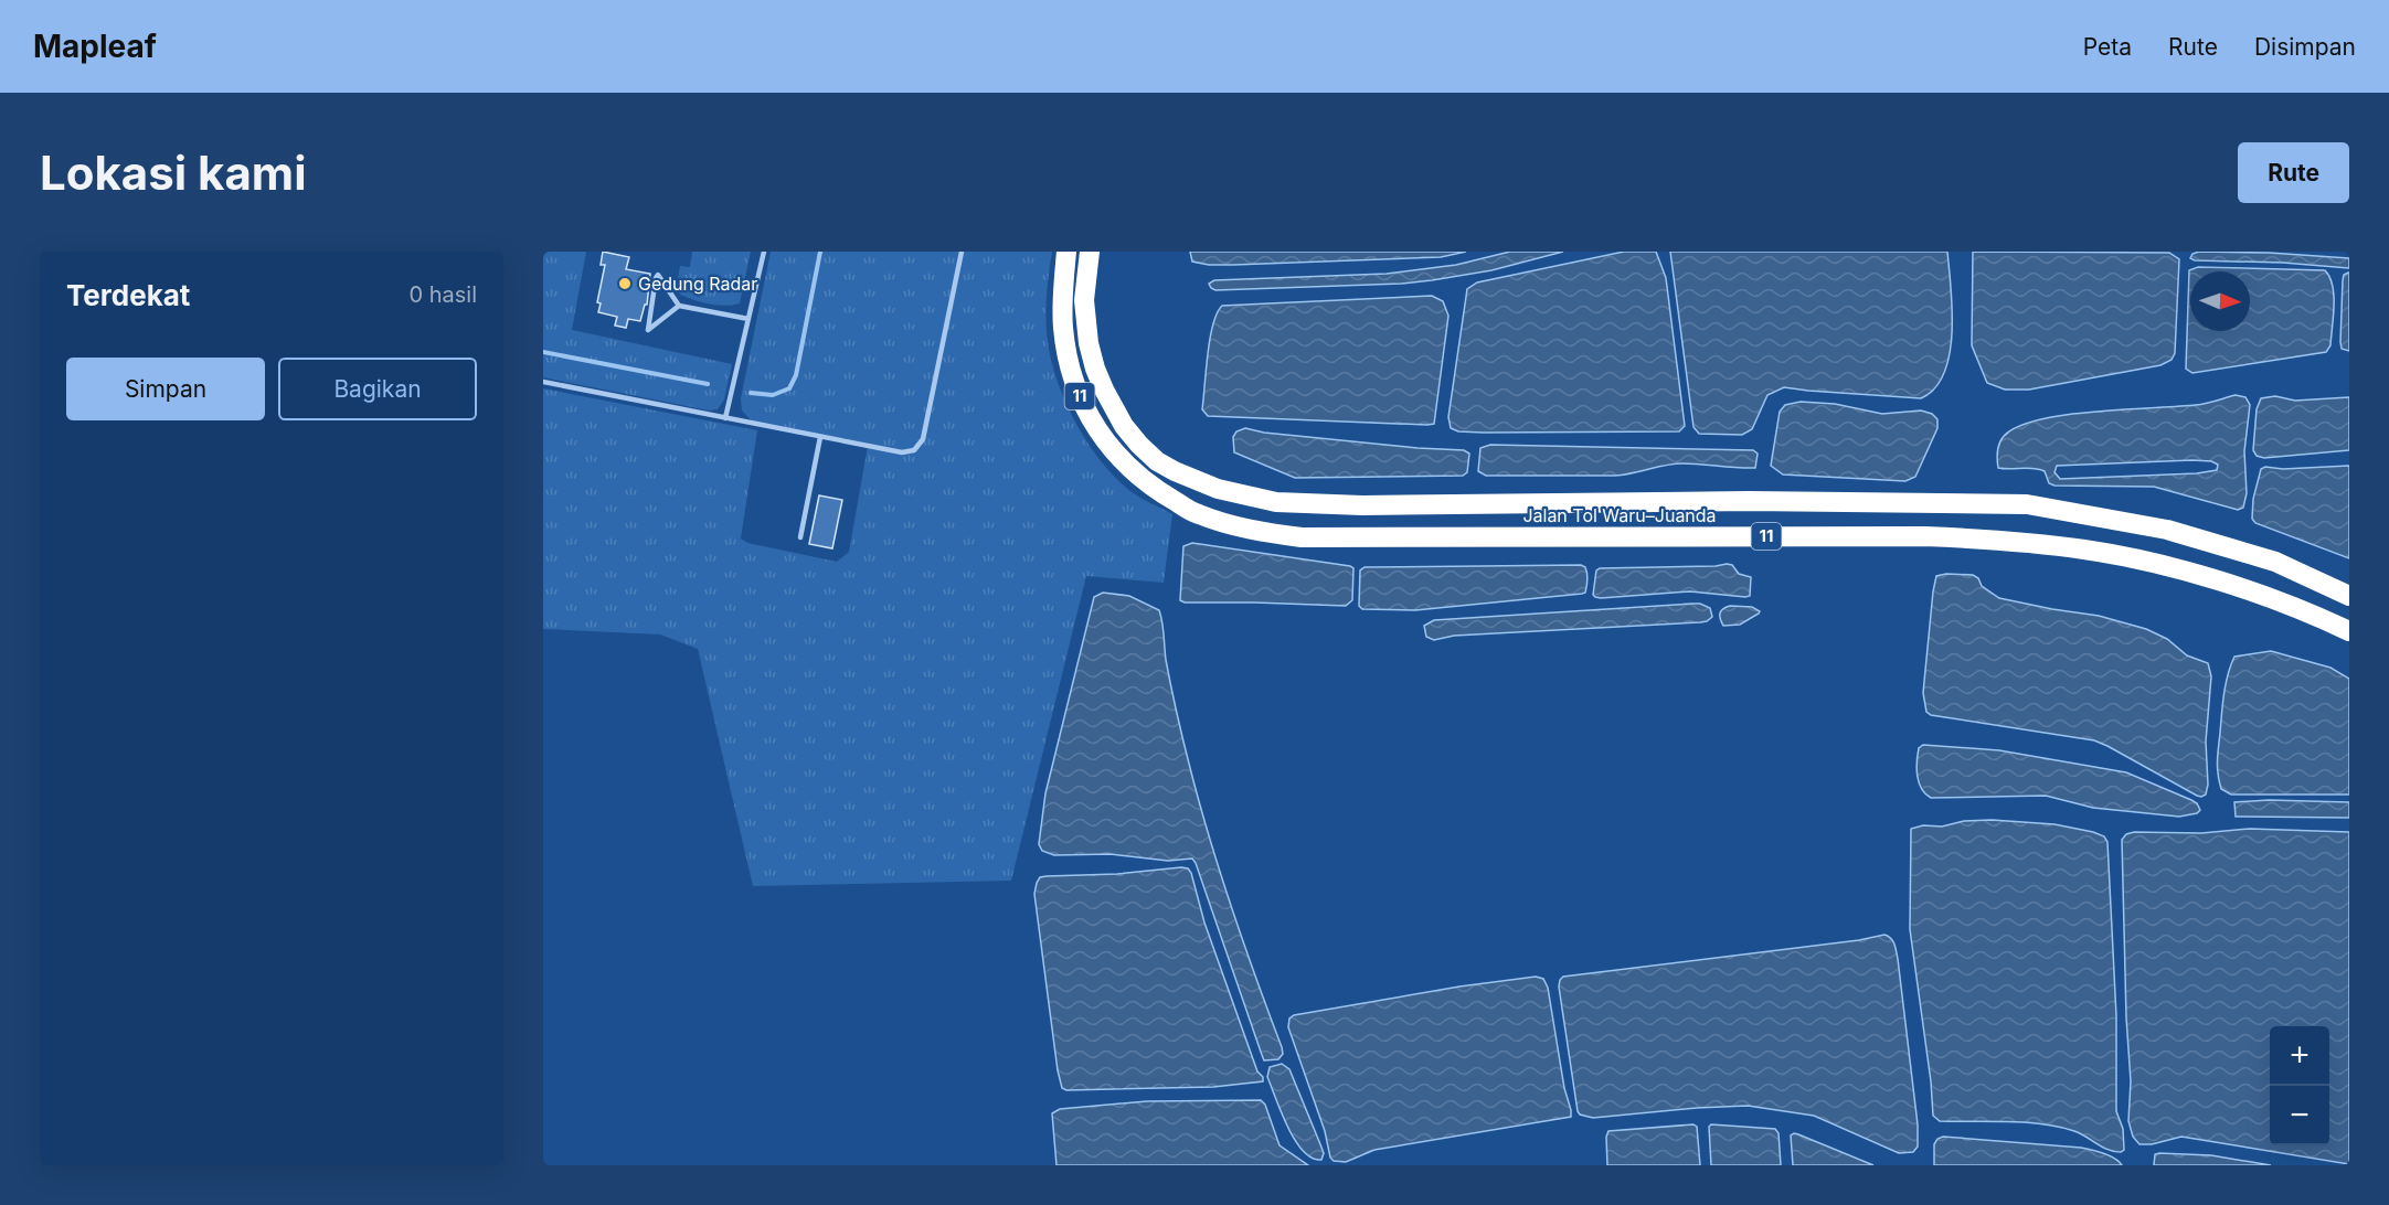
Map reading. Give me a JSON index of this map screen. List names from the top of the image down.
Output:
{
  "streets": {
    "highway": ["11", "Jalan Tol Waru–Juanda"]
  },
  "places": ["Gedung Radar"],
  "north": "right",
  "page": {
    "header": "Mapleaf",
    "nav": ["Peta", "Rute", "Disimpan"],
    "buttons": [
      "Rute",
      ["Simpan", "Bagikan"]
    ],
    "title": "Lokasi kami",
    "heading": ["Terdekat", "0 hasil"],
    "map_buttons": ["+", "−"]
  }
}
